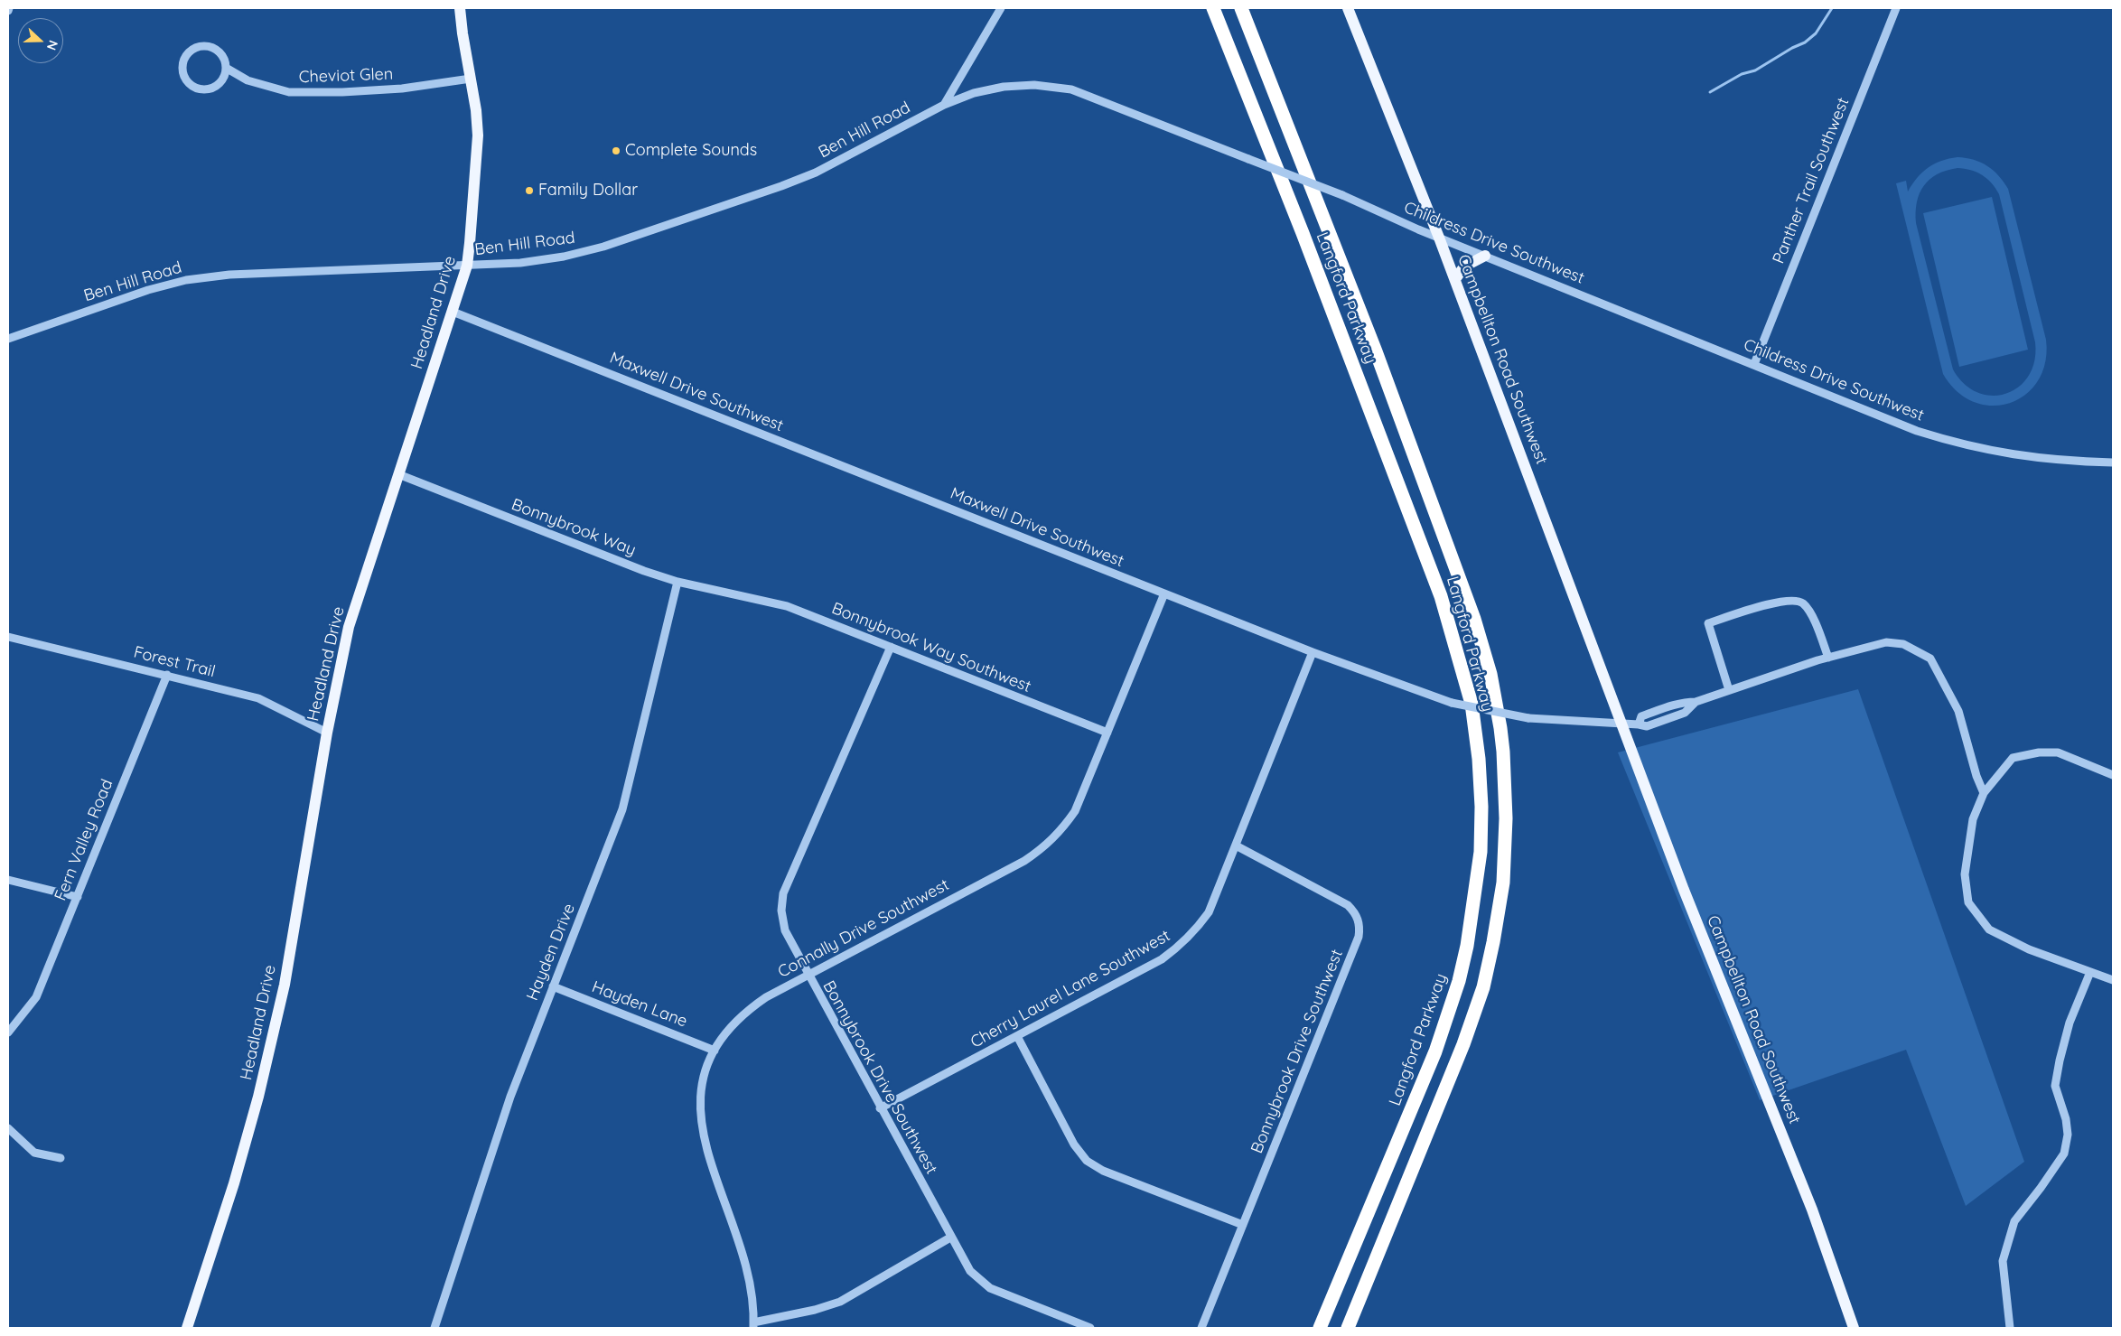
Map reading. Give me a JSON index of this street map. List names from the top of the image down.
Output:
{
  "streets": {
    "highway": ["Langford Parkway"],
    "main road": ["Headland Drive", "Campbellton Road Southwest"],
    "street": [
      "Cheviot Glen",
      "Ben Hill Road",
      "Panther Trail Southwest",
      "Childress Drive Southwest",
      "Maxwell Drive Southwest",
      "Bonnybrook Way",
      "Bonnybrook Way Southwest",
      "Forest Trail",
      "Fern Valley Road",
      "Connally Drive Southwest",
      "Hayden Drive",
      "Cherry Laurel Lane Southwest",
      "Hayden Lane",
      "Bonnybrook Drive Southwest"
    ]
  },
  "crossings": [
    ["Cheviot Glen", "Headland Drive"],
    ["Ben Hill Road", "Childress Drive Southwest"],
    ["Ben Hill Road", "Headland Drive"],
    ["Panther Trail Southwest", "Childress Drive Southwest"],
    ["Childress Drive Southwest", "Campbellton Road Southwest"],
    ["Headland Drive", "Maxwell Drive Southwest"],
    ["Headland Drive", "Bonnybrook Way"],
    ["Headland Drive", "Forest Trail"],
    ["Campbellton Road Southwest", "Maxwell Drive Southwest"],
    ["Maxwell Drive Southwest", "Connally Drive Southwest"],
    ["Maxwell Drive Southwest", "Cherry Laurel Lane Southwest"],
    ["Bonnybrook Way", "Bonnybrook Way Southwest"],
    ["Bonnybrook Way", "Hayden Drive"],
    ["Bonnybrook Way Southwest", "Connally Drive Southwest"],
    ["Bonnybrook Way Southwest", "Bonnybrook Drive Southwest"],
    ["Forest Trail", "Fern Valley Road"],
    ["Connally Drive Southwest", "Hayden Lane"],
    ["Connally Drive Southwest", "Bonnybrook Drive Southwest"],
    ["Hayden Drive", "Hayden Lane"],
    ["Cherry Laurel Lane Southwest", "Bonnybrook Drive Southwest"]
  ],
  "places": ["Complete Sounds", "Family Dollar"],
  "north": "right"
}
